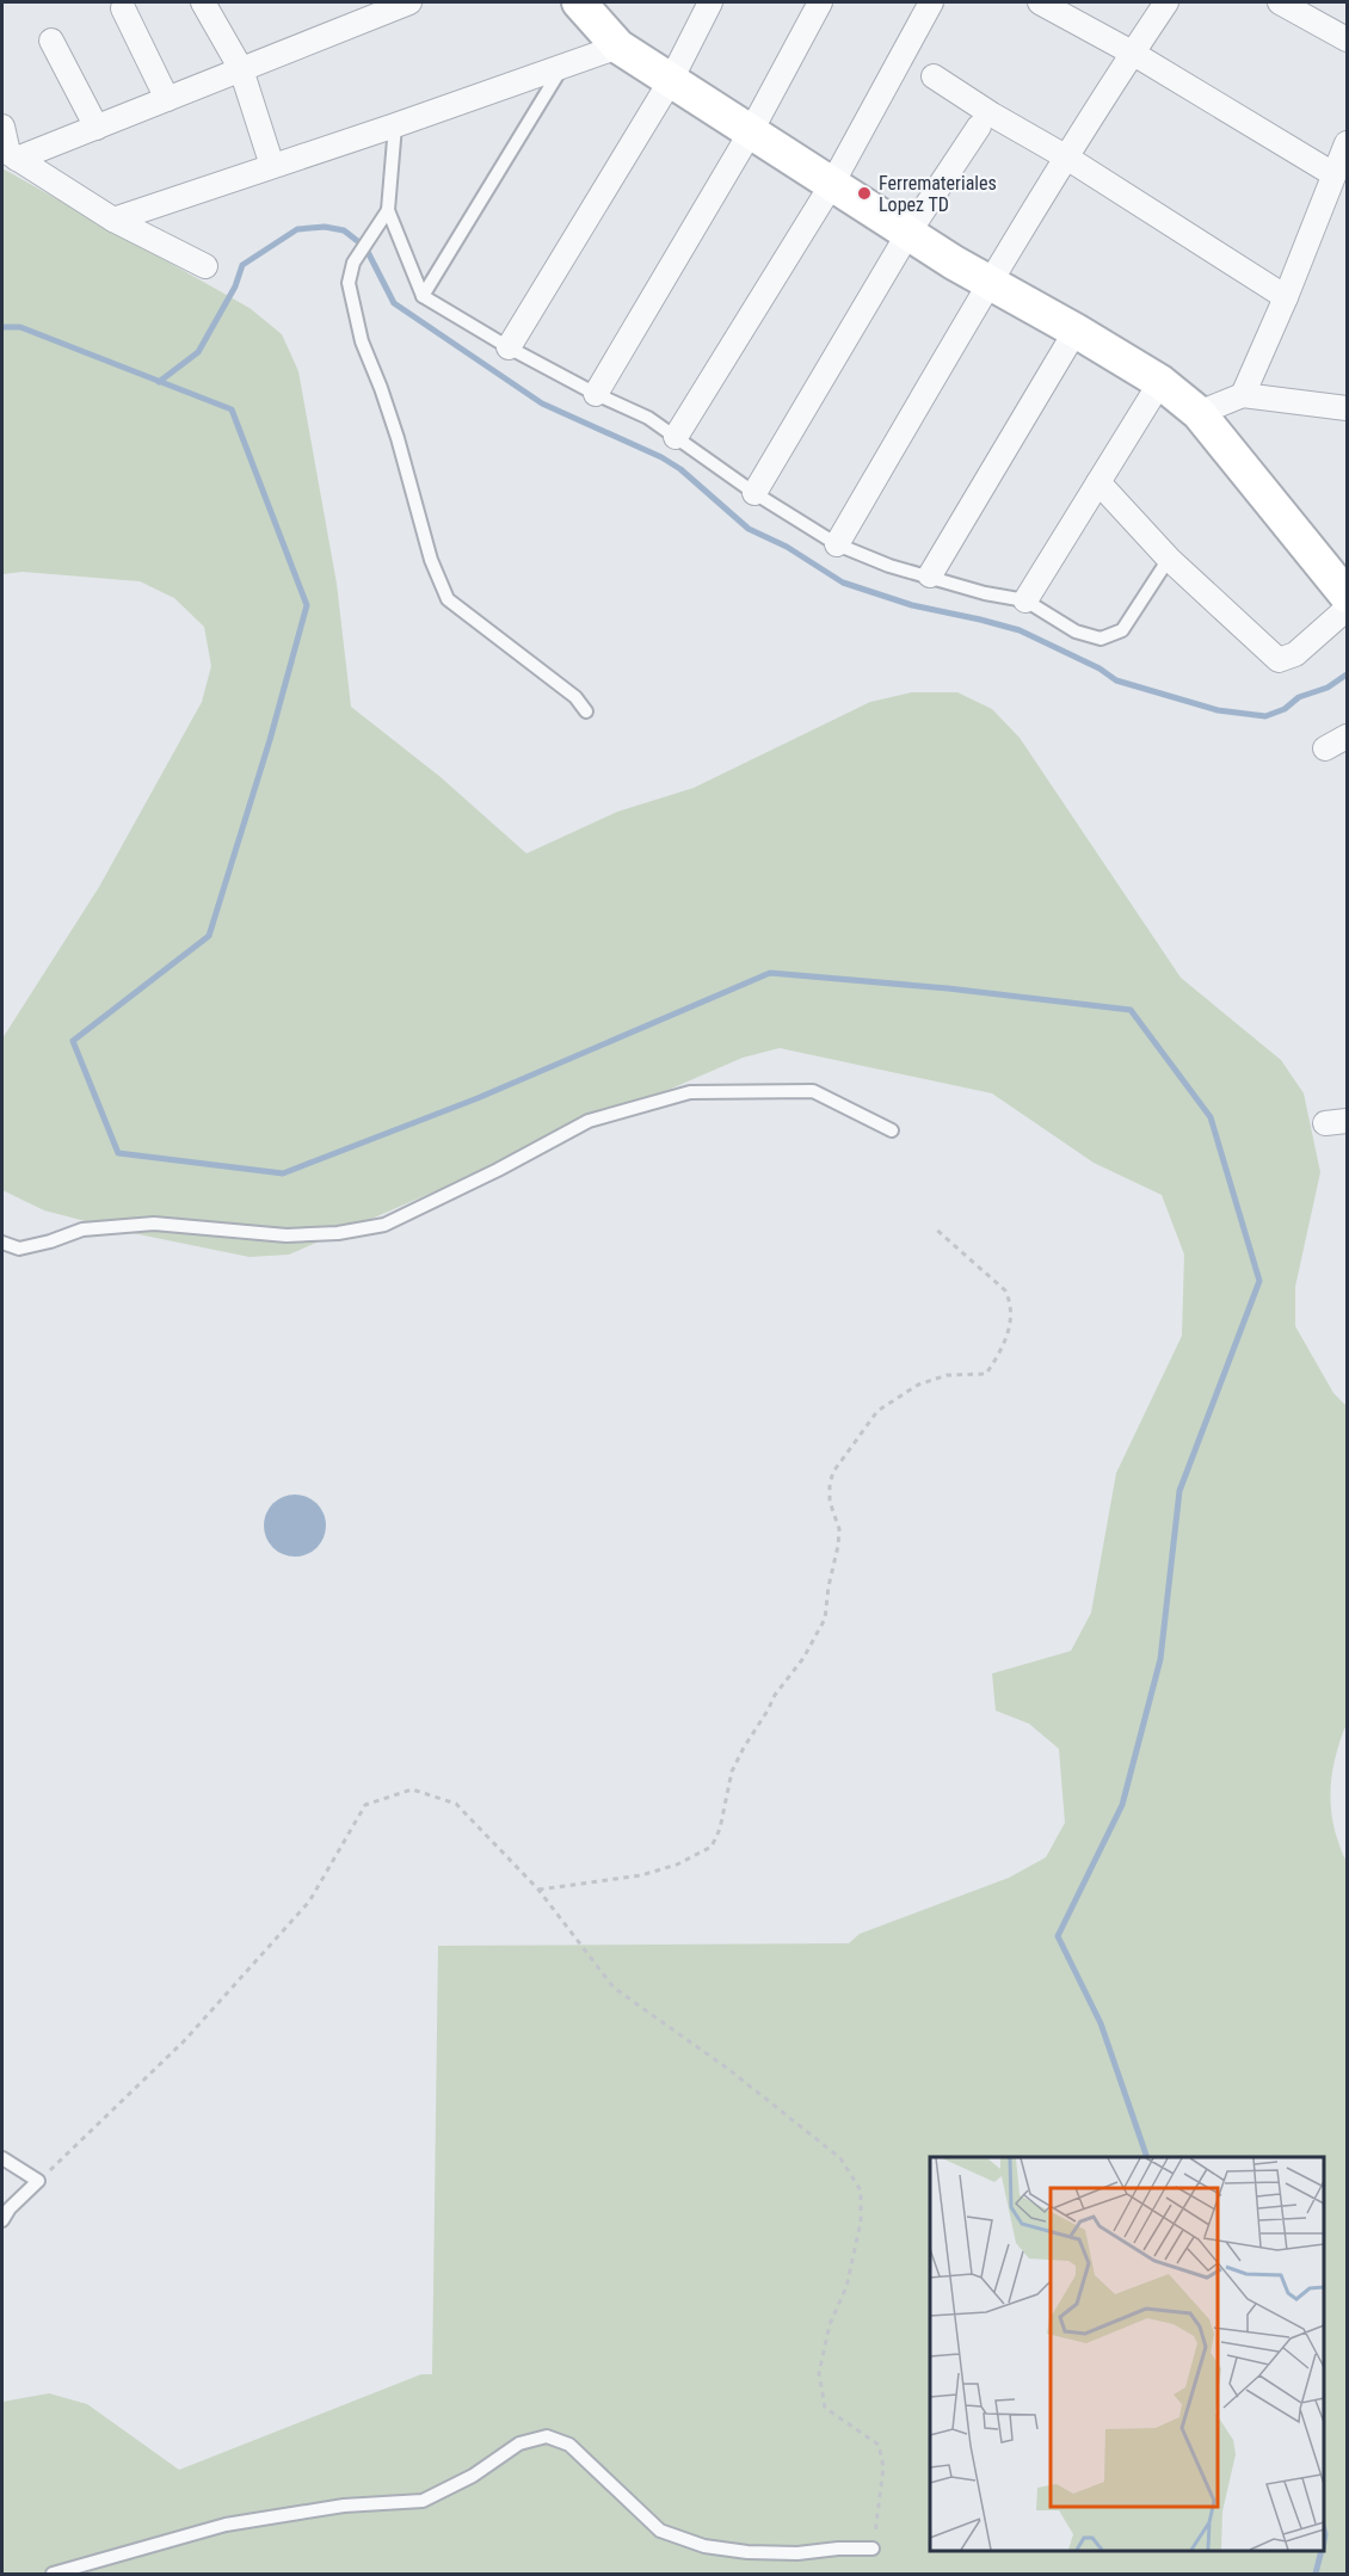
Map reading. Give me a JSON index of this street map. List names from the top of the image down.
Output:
{
  "places": ["Ferremateriales Lopez TD"]
}
